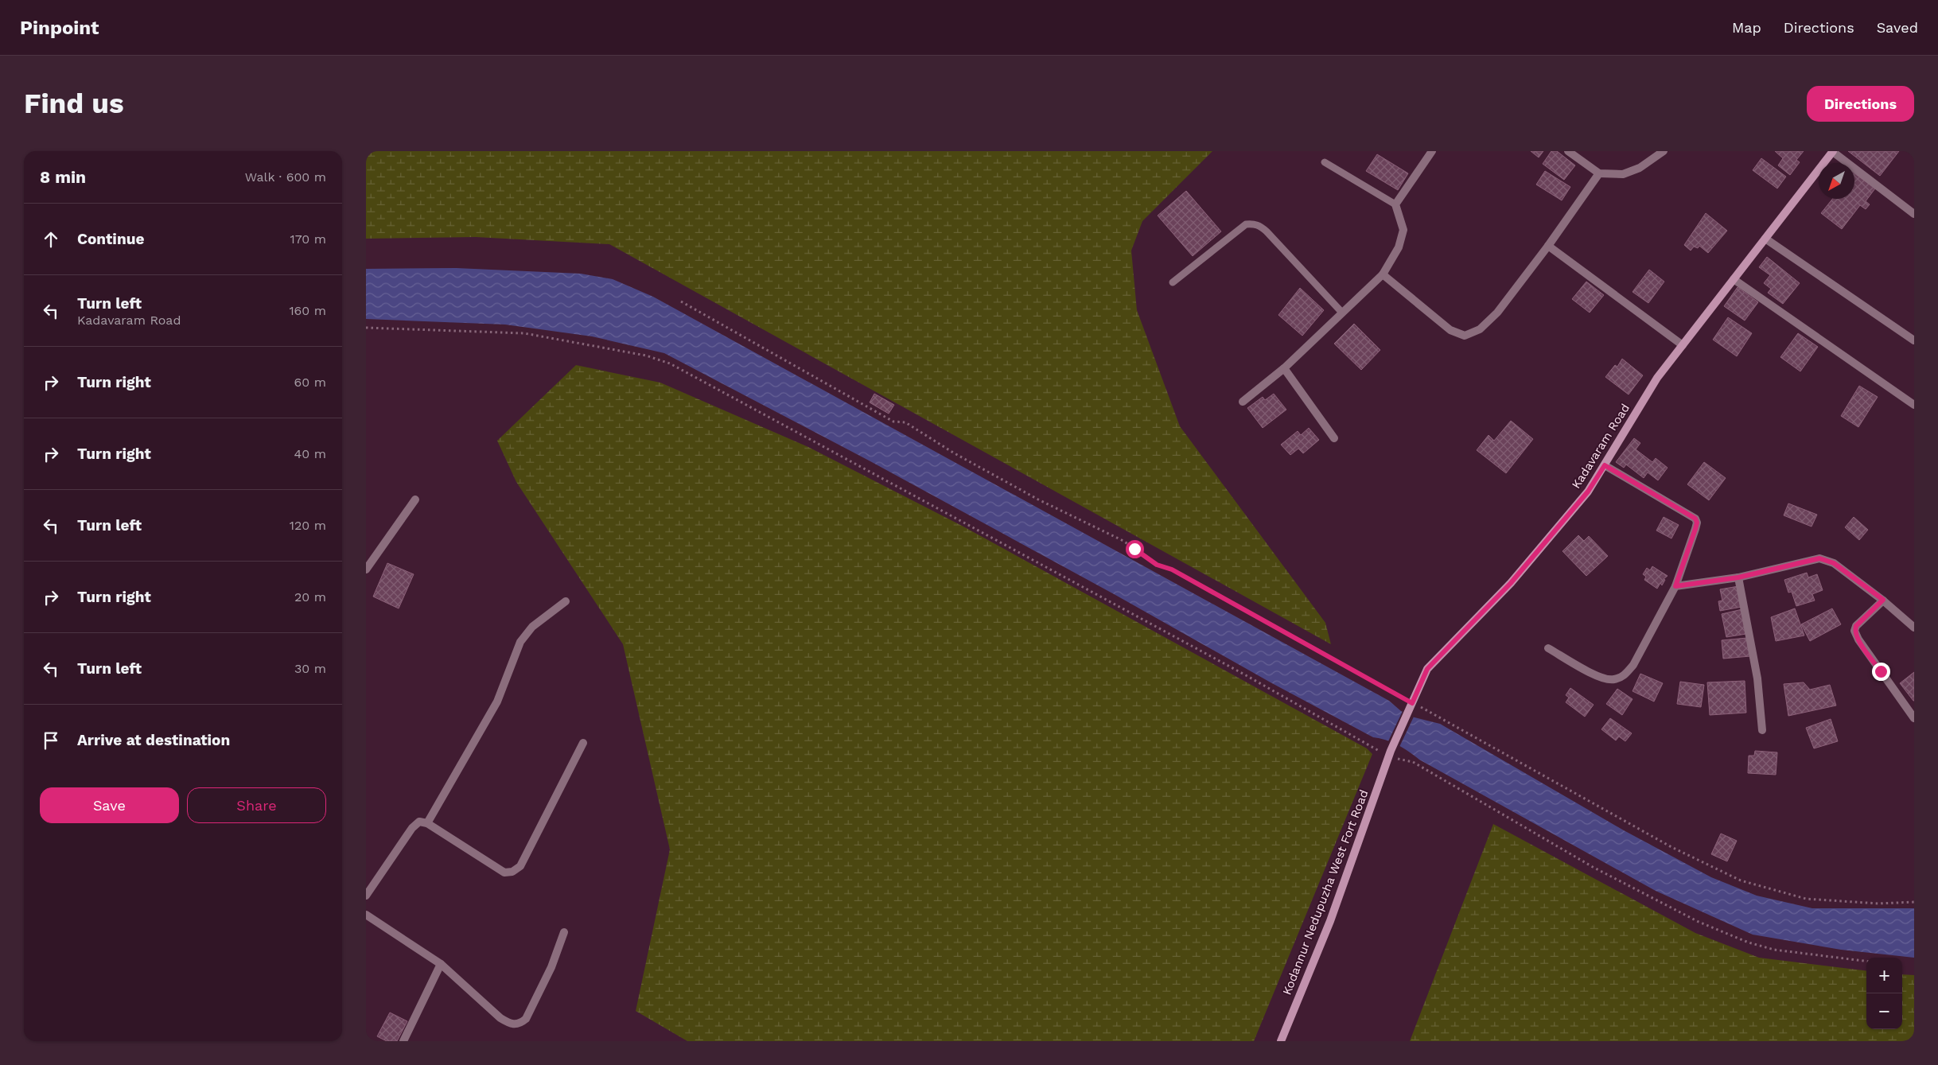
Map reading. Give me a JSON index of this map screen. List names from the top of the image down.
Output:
{
  "streets": {
    "main road": ["Kadavaram Road", "Kodannur Nedupuzha West Fort Road"]
  },
  "crossings": [
    ["Kadavaram Road", "Kodannur Nedupuzha West Fort Road"]
  ],
  "north": "bottom left",
  "page": {
    "header": "Pinpoint",
    "nav": ["Map", "Directions", "Saved"],
    "buttons": [
      "Directions",
      ["Save", "Share"]
    ],
    "title": "Find us",
    "heading": ["8 min", "Walk · 600 m"],
    "list": [
      ["Continue", "170 m"],
      ["Turn left", "Kadavaram Road", "160 m"],
      ["Turn right", "60 m"],
      ["Turn right", "40 m"],
      ["Turn left", "120 m"],
      ["Turn right", "20 m"],
      ["Turn left", "30 m"],
      "Arrive at destination"
    ],
    "map_buttons": ["+", "−"]
  }
}
